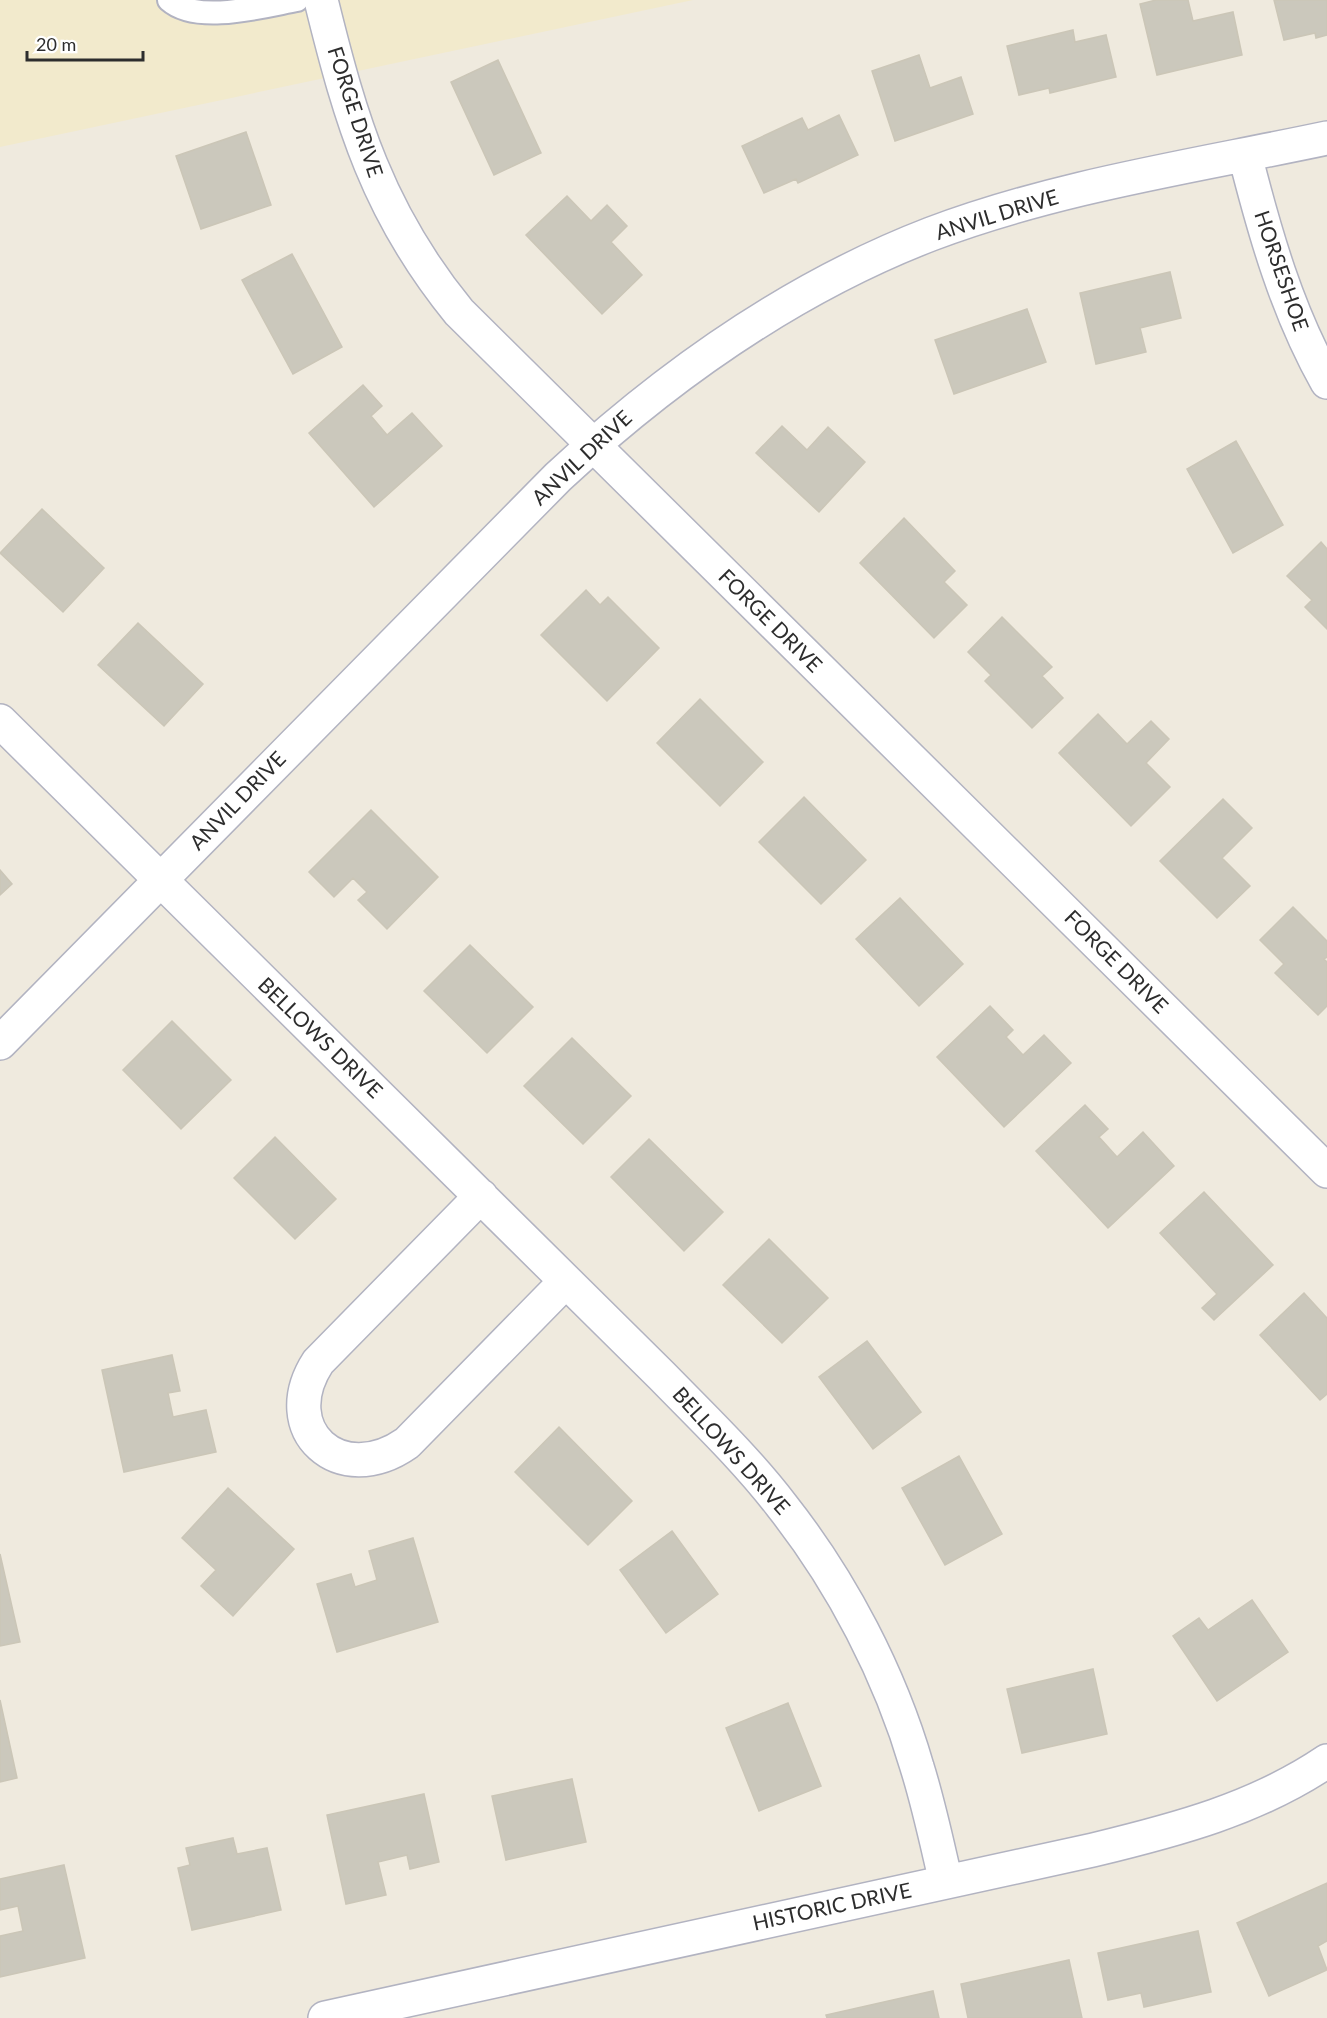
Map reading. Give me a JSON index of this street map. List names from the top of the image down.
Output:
{
  "streets": {
    "street": [
      "FORGE DRIVE",
      "ANVIL DRIVE",
      "HORSESHOE",
      "BELLOWS DRIVE",
      "HISTORIC DRIVE"
    ]
  },
  "crossings": [
    ["FORGE DRIVE", "ANVIL DRIVE"],
    ["ANVIL DRIVE", "HORSESHOE"],
    ["ANVIL DRIVE", "BELLOWS DRIVE"],
    ["BELLOWS DRIVE", "HISTORIC DRIVE"]
  ],
  "scale_bar": "20 m"
}
